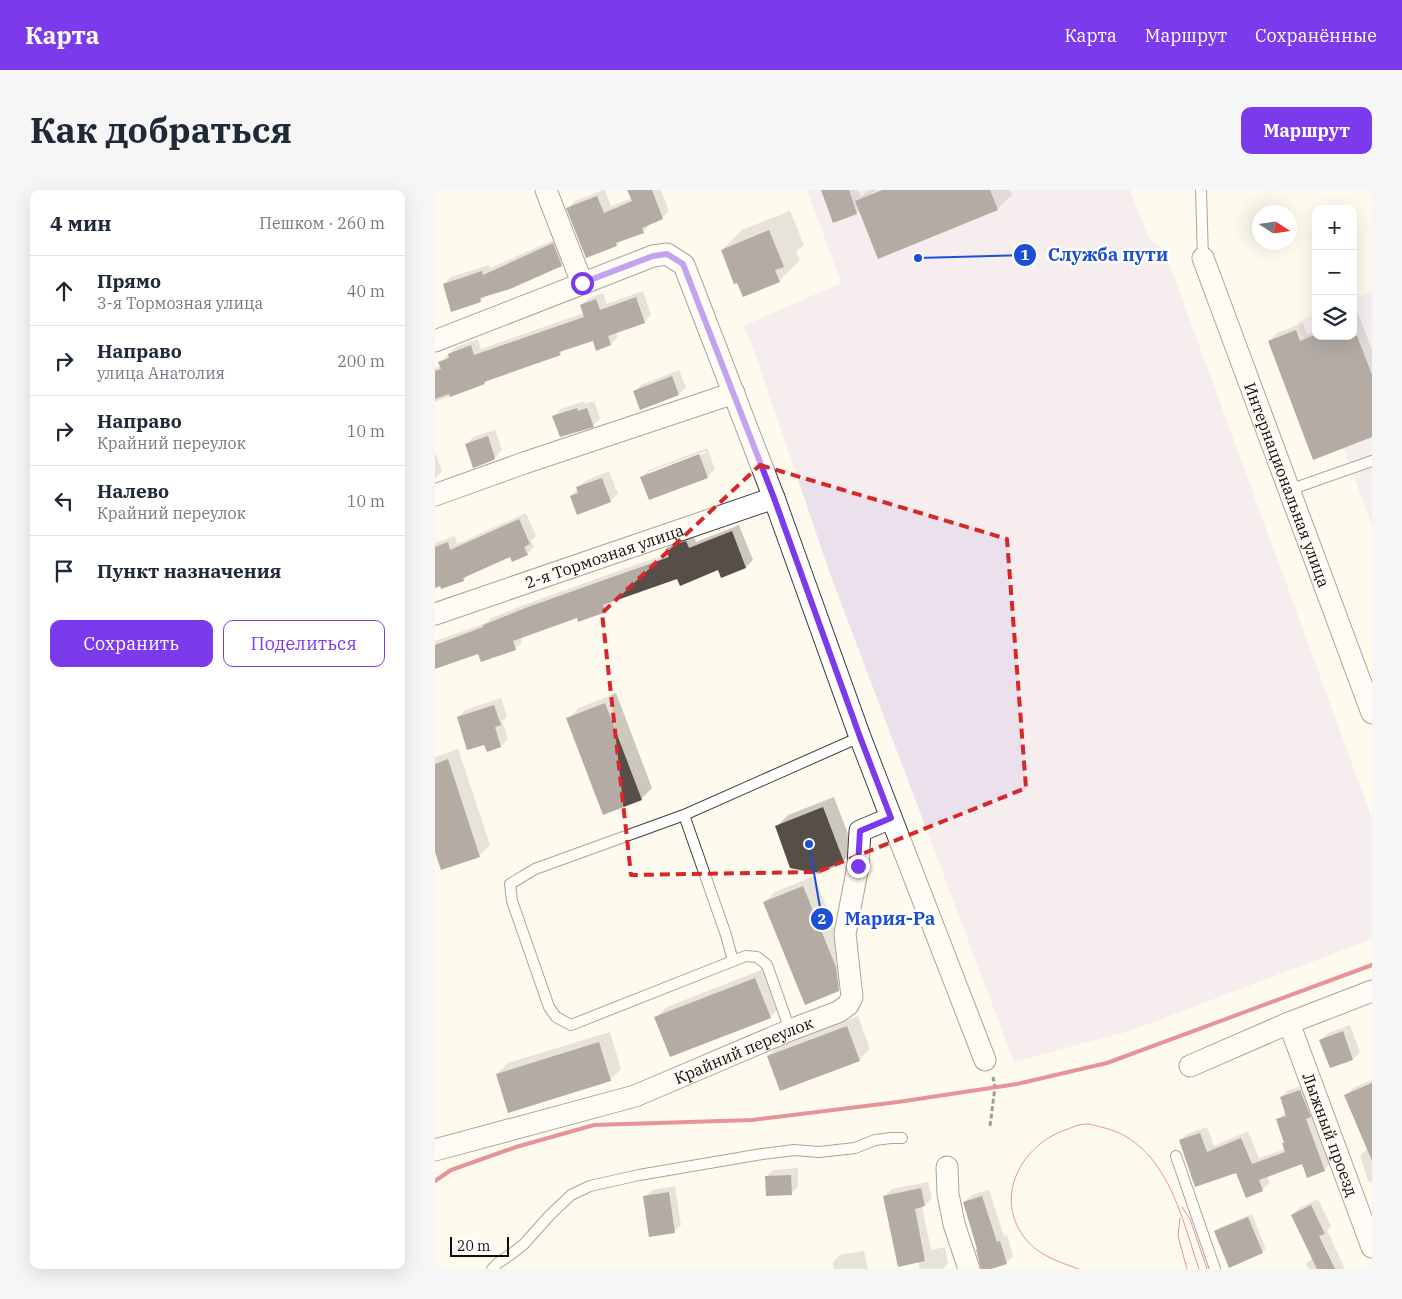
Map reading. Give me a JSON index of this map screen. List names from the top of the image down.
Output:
{
  "streets": {
    "street": [
      "Интернациональная улица",
      "2-я Тормозная улица",
      "Крайний переулок",
      "Лыжный проезд"
    ]
  },
  "places": ["Служба пути", "Мария-Ра"],
  "scale_bar": "20 m",
  "north": "right",
  "page": {
    "header": "Карта",
    "nav": ["Карта", "Маршрут", "Сохранённые"],
    "title": "Как добраться",
    "buttons": [
      "Маршрут",
      ["Сохранить", "Поделиться"]
    ],
    "heading": ["4 мин", "Пешком · 260 m"],
    "map_buttons": ["+", "−"],
    "list": [
      ["Прямо", "3-я Тормозная улица", "40 m"],
      ["Направо", "улица Анатолия", "200 m"],
      ["Направо", "Крайний переулок", "10 m"],
      ["Налево", "Крайний переулок", "10 m"],
      "Пункт назначения"
    ],
    "scale": "20 m"
  }
}
